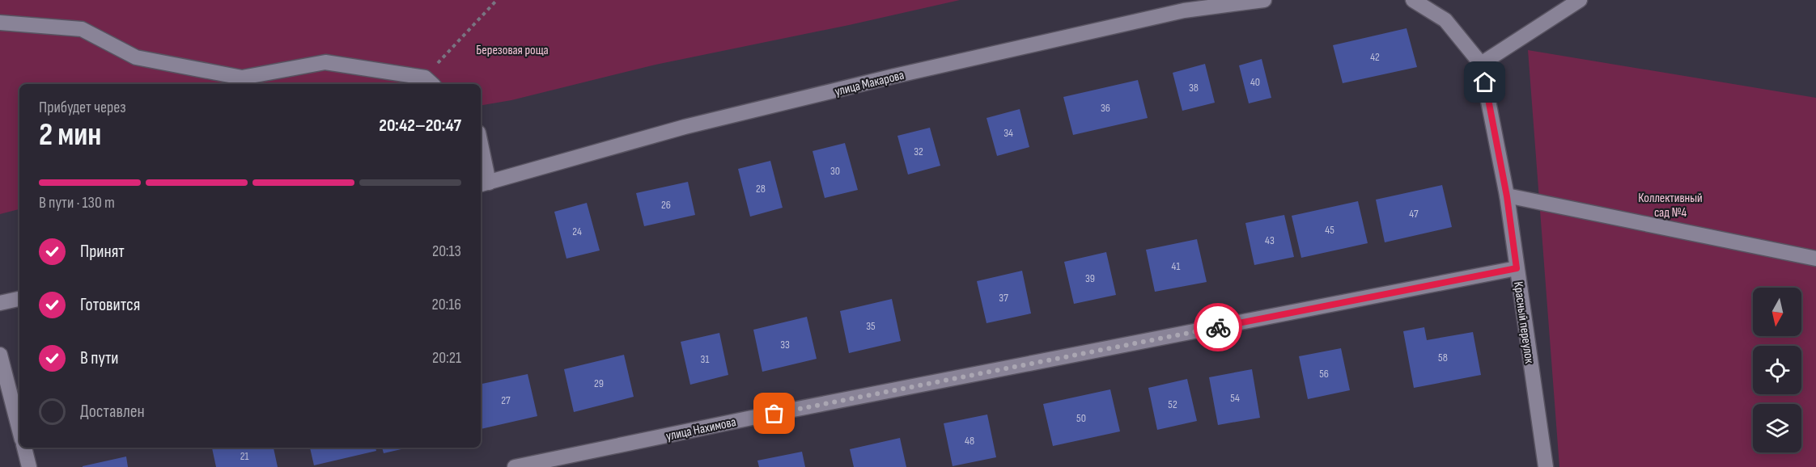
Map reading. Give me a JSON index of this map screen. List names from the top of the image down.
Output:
{
  "streets": {
    "street": ["улица Макарова", "Красный переулок", "улица Нахимова"]
  },
  "crossings": [
    ["Красный переулок", "улица Нахимова"]
  ],
  "parks": ["Березовая роща", "Коллективный сад №4"],
  "house_numbers": [
    "42",
    "40",
    "38",
    "36",
    "34",
    "32",
    "30",
    "28",
    "26",
    "47",
    "45",
    "24",
    "43",
    "41",
    "39",
    "37",
    "35",
    "33",
    "58",
    "31",
    "56",
    "29",
    "54",
    "27",
    "52",
    "50",
    "48",
    "21"
  ],
  "north": "bottom",
  "page": {
    "heading": ["2 мин", "Прибудет через", "20:42–20:47"],
    "bar": "В пути · 130 m",
    "list": [
      ["Принят", "20:13"],
      ["Готовится", "20:16"],
      ["В пути", "20:21"],
      "Доставлен"
    ]
  }
}
